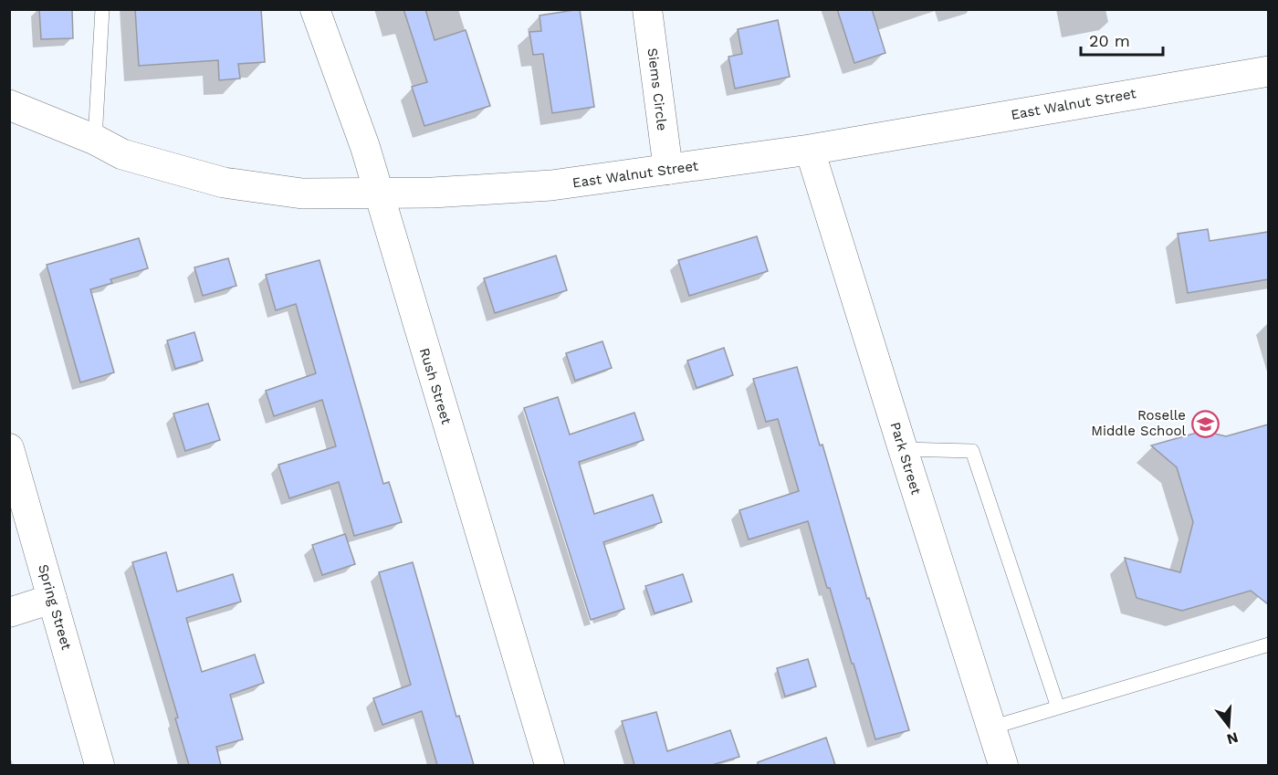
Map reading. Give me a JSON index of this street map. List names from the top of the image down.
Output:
{
  "streets": {
    "street": [
      "Siems Circle",
      "East Walnut Street",
      "Rush Street",
      "Park Street",
      "Spring Street"
    ]
  },
  "crossings": [
    ["Siems Circle", "East Walnut Street"],
    ["East Walnut Street", "Rush Street"],
    ["East Walnut Street", "Park Street"]
  ],
  "places": {
    "school or university": ["Roselle Middle School"]
  },
  "scale_bar": "20 m",
  "north": "bottom"
}
